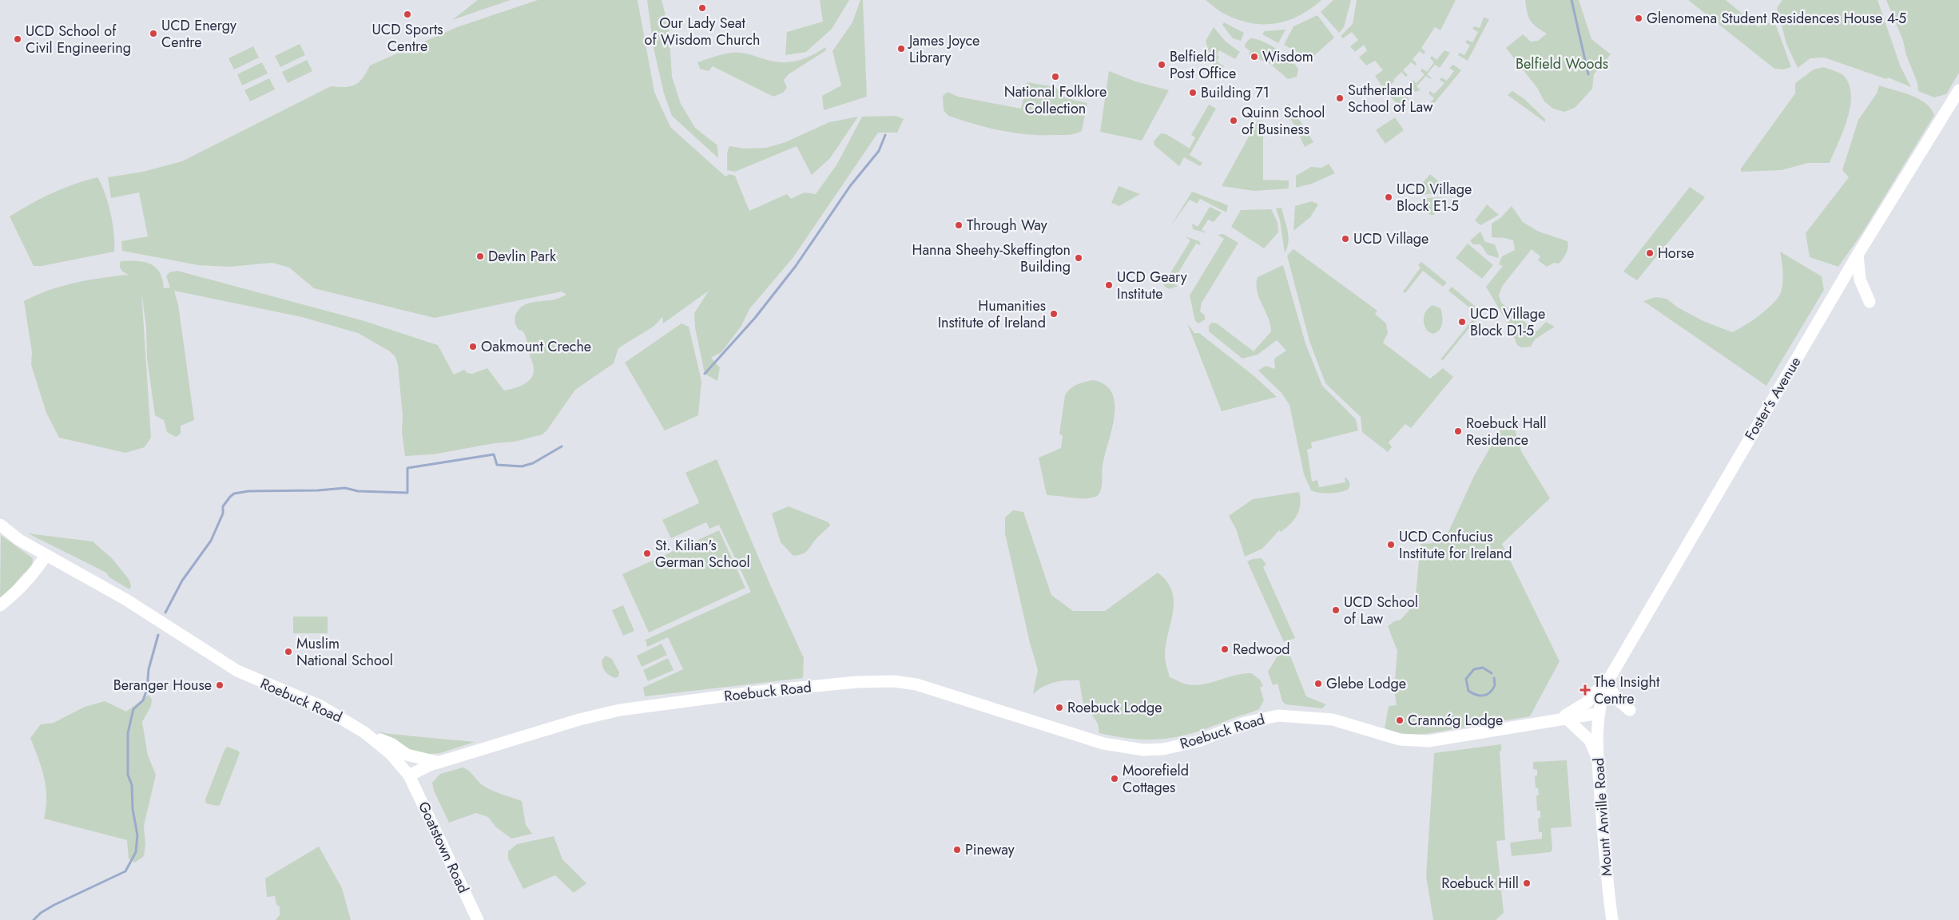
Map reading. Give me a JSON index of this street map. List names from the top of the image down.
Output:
{
  "streets": {
    "main road": [
      "Foster's Avenue",
      "Roebuck Road",
      "Mount Anville Road",
      "Goatstown Road"
    ]
  },
  "crossings": [
    ["Foster's Avenue", "Roebuck Road"],
    ["Foster's Avenue", "Mount Anville Road"],
    ["Roebuck Road", "Mount Anville Road"],
    ["Roebuck Road", "Goatstown Road"]
  ],
  "parks": ["Belfield Woods"],
  "places": {
    "other": [
      "Our Lady Seat of Wisdom Church",
      "UCD Sports Centre",
      "Glenomena Student Residences House 4-5",
      "UCD Energy Centre",
      "UCD School of Civil Engineering",
      "James Joyce Library",
      "Wisdom",
      "Belfield Post Office",
      "National Folklore Collection",
      "Building 71",
      "Sutherland School of Law",
      "Quinn School of Business",
      "UCD Village Block E1-5",
      "Through Way",
      "UCD Village",
      "Horse",
      "Devlin Park",
      "Hanna Sheehy-Skeffington Building",
      "UCD Geary Institute",
      "Humanities Institute of Ireland",
      "UCD Village Block D1-5",
      "Oakmount Creche",
      "Roebuck Hall Residence",
      "UCD Confucius Institute for Ireland",
      "St. Kilian's German School",
      "UCD School of Law",
      "Redwood",
      "Muslim National School",
      "Glebe Lodge",
      "Beranger House",
      "Roebuck Lodge",
      "Crannóg Lodge",
      "Moorefield Cottages",
      "Pineway",
      "Roebuck Hill"
    ],
    "health": ["The Insight Centre"]
  }
}
